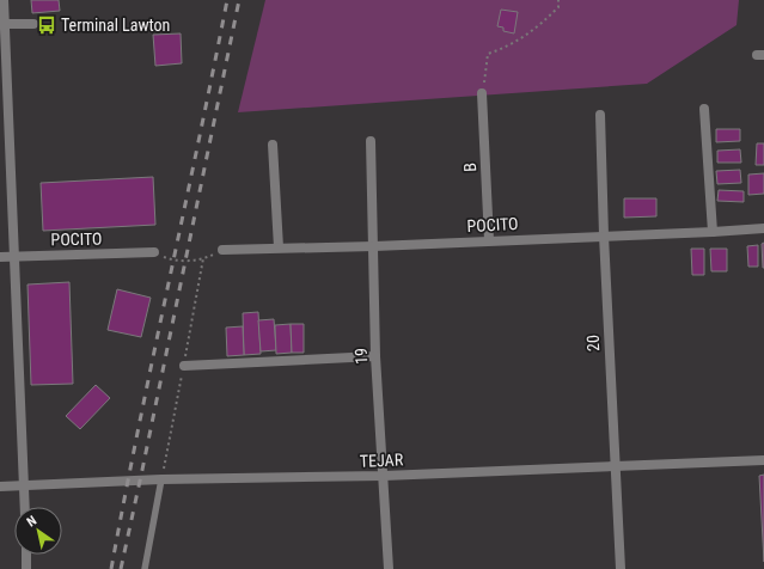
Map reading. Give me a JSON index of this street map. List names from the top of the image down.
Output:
{
  "streets": {
    "street": [
      "B",
      "POCITO",
      "20",
      "19",
      "TEJAR"
    ]
  },
  "crossings": [
    ["B", "POCITO"],
    ["POCITO", "20"],
    ["POCITO", "19"],
    ["20", "TEJAR"],
    ["19", "TEJAR"]
  ],
  "places": {
    "bus stop": ["Terminal Lawton"]
  },
  "north": "top left"
}
